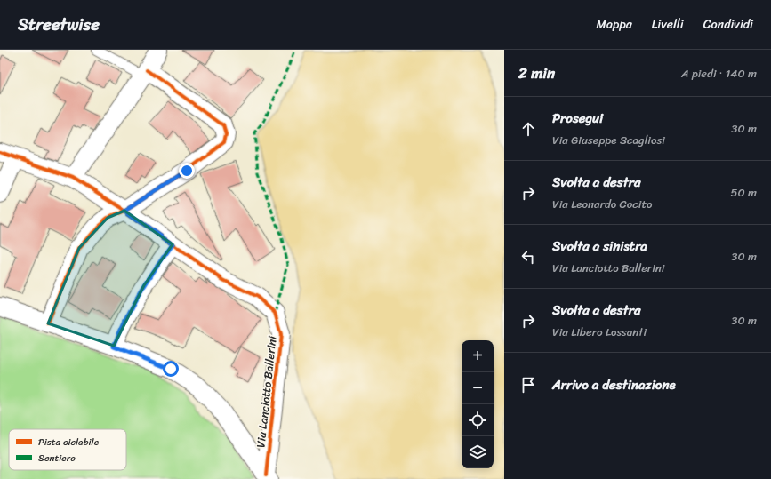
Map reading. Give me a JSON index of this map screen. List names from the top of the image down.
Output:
{
  "streets": {
    "street": ["Via Lanciotto Ballerini"]
  },
  "legend": ["Pista ciclabile", "Sentiero"],
  "page": {
    "header": "Streetwise",
    "nav": ["Mappa", "Livelli", "Condividi"],
    "heading": ["2 min", "A piedi · 140 m"],
    "list": [
      ["Prosegui", "Via Giuseppe Scagliosi", "30 m"],
      ["Svolta a destra", "Via Leonardo Cocito", "50 m"],
      ["Svolta a sinistra", "Via Lanciotto Ballerini", "30 m"],
      ["Svolta a destra", "Via Libero Lossanti", "30 m"],
      "Arrivo a destinazione"
    ],
    "map_buttons": ["+", "−"]
  }
}
